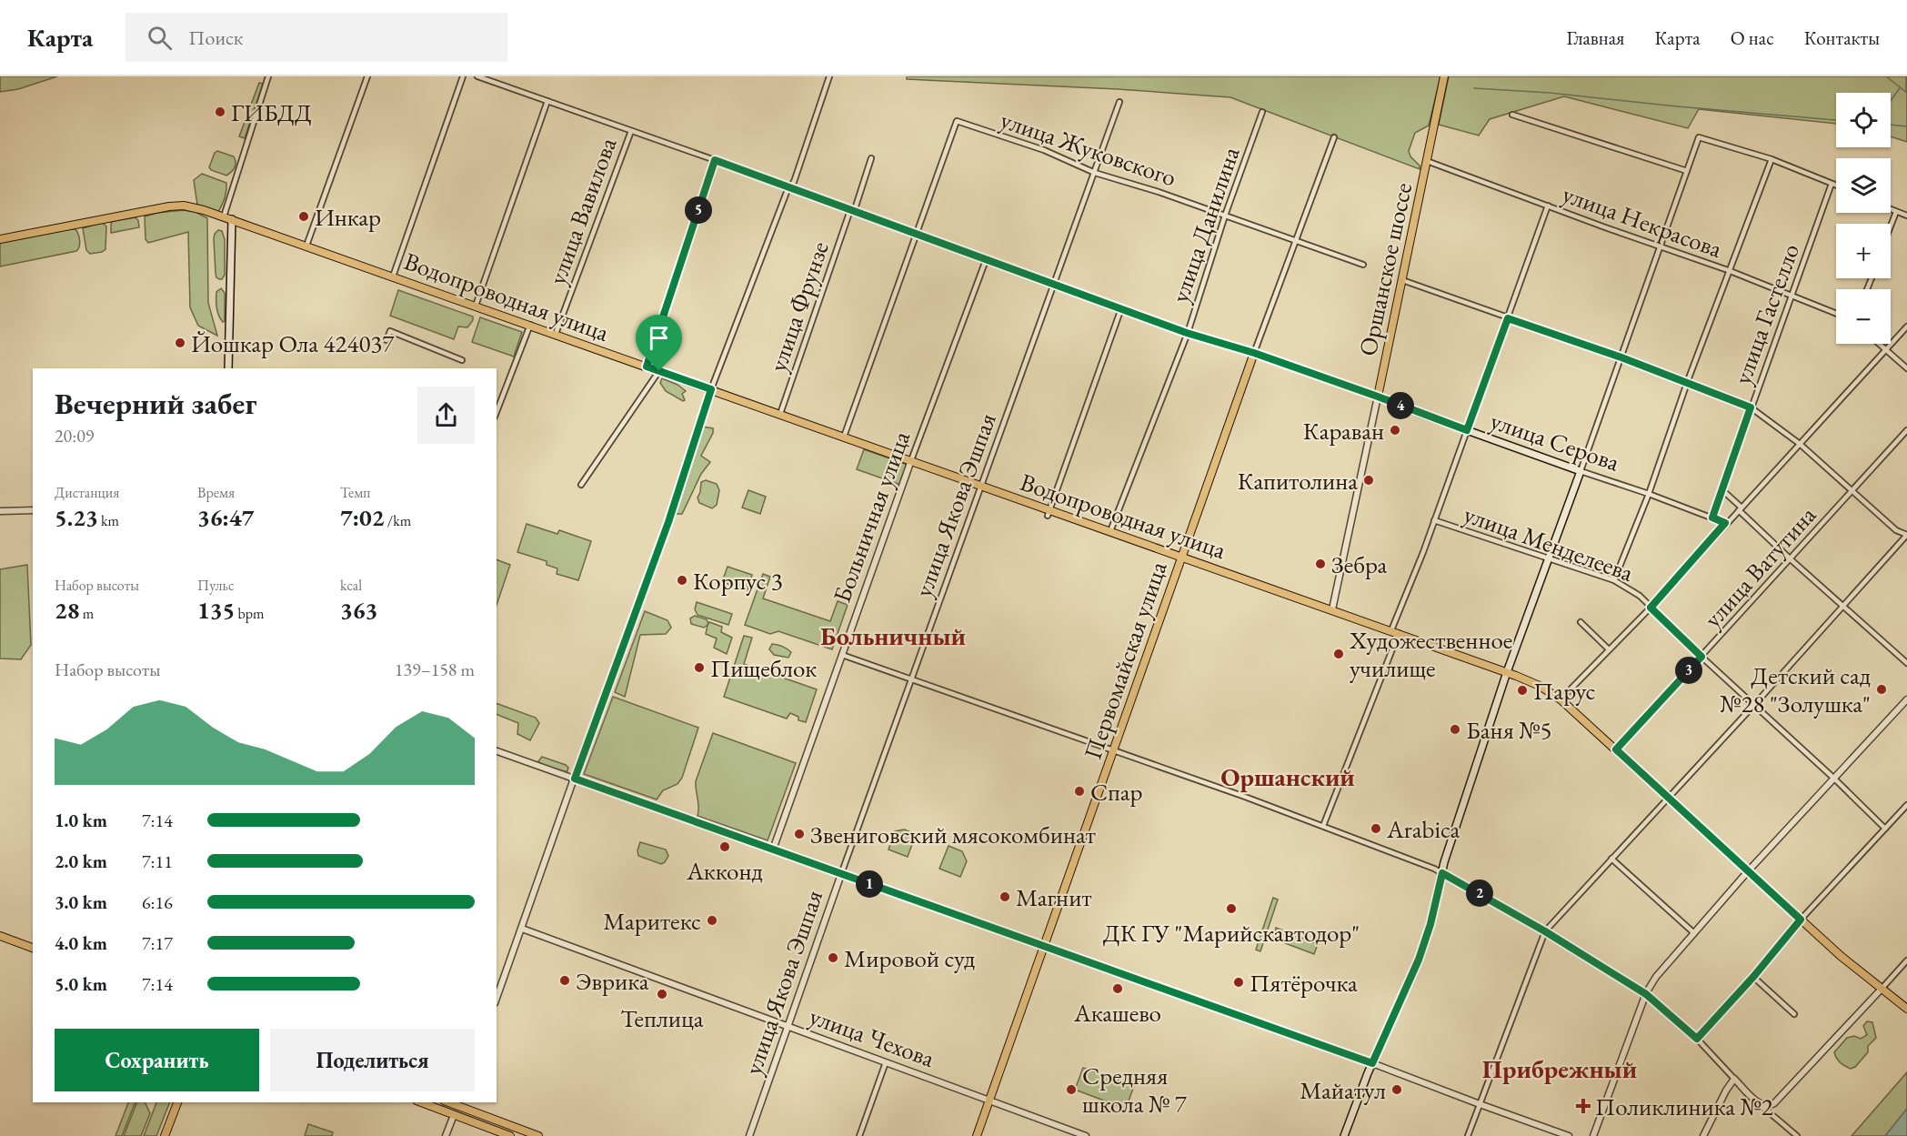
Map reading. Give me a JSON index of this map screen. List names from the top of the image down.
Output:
{
  "streets": {
    "main road": [
      "Оршанское шоссе",
      "Водопроводная улица",
      "улица Серова",
      "Первомайская улица"
    ],
    "street": [
      "улица Жуковского",
      "улица Вавилова",
      "улица Некрасова",
      "улица Данилина",
      "улица Фрунзе",
      "улица Гастелло",
      "улица Якова Эшпая",
      "Больничная улица",
      "улица Менделеева",
      "улица Ватутина",
      "улица Чехова"
    ]
  },
  "crossings": [
    ["улица Жуковского", "улица Данилина"],
    ["улица Жуковского", "улица Серова"],
    ["улица Жуковского", "улица Якова Эшпая"],
    ["улица Жуковского", "Первомайская улица"],
    ["улица Вавилова", "Водопроводная улица"],
    ["улица Вавилова", "улица Серова"],
    ["улица Некрасова", "Оршанское шоссе"],
    ["улица Некрасова", "улица Гастелло"],
    ["улица Данилина", "Водопроводная улица"],
    ["улица Данилина", "улица Серова"],
    ["Оршанское шоссе", "Водопроводная улица"],
    ["Оршанское шоссе", "улица Серова"],
    ["Водопроводная улица", "улица Фрунзе"],
    ["Водопроводная улица", "улица Якова Эшпая"],
    ["Водопроводная улица", "Больничная улица"],
    ["Водопроводная улица", "улица Ватутина"],
    ["Водопроводная улица", "Первомайская улица"],
    ["улица Фрунзе", "улица Серова"],
    ["улица Гастелло", "улица Серова"],
    ["улица Серова", "улица Якова Эшпая"],
    ["улица Серова", "Больничная улица"],
    ["улица Серова", "Первомайская улица"],
    ["улица Якова Эшпая", "улица Чехова"],
    ["улица Менделеева", "улица Ватутина"],
    ["Первомайская улица", "улица Чехова"]
  ],
  "districts": ["Больничный", "Оршанский", "Прибрежный"],
  "places": {
    "other": [
      "ГИБДД",
      "Инкар",
      "Йошкар Ола 424037",
      "Караван",
      "Капитолина",
      "Зебра",
      "Корпус 3",
      "Художественное училище",
      "Пищеблок",
      "Детский сад №28 \"Золушка\"",
      "Парус",
      "Баня №5",
      "Спар",
      "Arabica",
      "Звениговский мясокомбинат",
      "Акконд",
      "Магнит",
      "ДК ГУ \"Марийскавтодор\"",
      "Маритекс",
      "Мировой суд",
      "Эврика",
      "Пятёрочка",
      "Акашево",
      "Теплица",
      "Средняя школа № 7",
      "Майатул"
    ],
    "health": ["Поликлиника №2"]
  },
  "page": {
    "header": "Карта",
    "search": "Поиск",
    "nav": [
      "Главная",
      "Карта",
      "О нас",
      "Контакты"
    ],
    "map_buttons": ["+", "−"],
    "pins": [
      "5",
      "4",
      "3",
      "1",
      "2"
    ],
    "heading": ["Вечерний забег", "20:09"],
    "stats": [
      ["Дистанция", "5.23 km"],
      ["Время", "36:47"],
      ["Темп", "7:02 /km"],
      ["Набор высоты", "28 m"],
      ["Пульс", "135 bpm"],
      ["kcal", "363"]
    ],
    "chart": ["Набор высоты", "139–158 m"],
    "list": [
      {
        "name": "1.0 km",
        "note": "7:14"
      },
      {
        "name": "2.0 km",
        "note": "7:11"
      },
      {
        "name": "3.0 km",
        "note": "6:16"
      },
      {
        "name": "4.0 km",
        "note": "7:17"
      },
      {
        "name": "5.0 km",
        "note": "7:14"
      }
    ],
    "buttons": ["Сохранить", "Поделиться"]
  }
}
